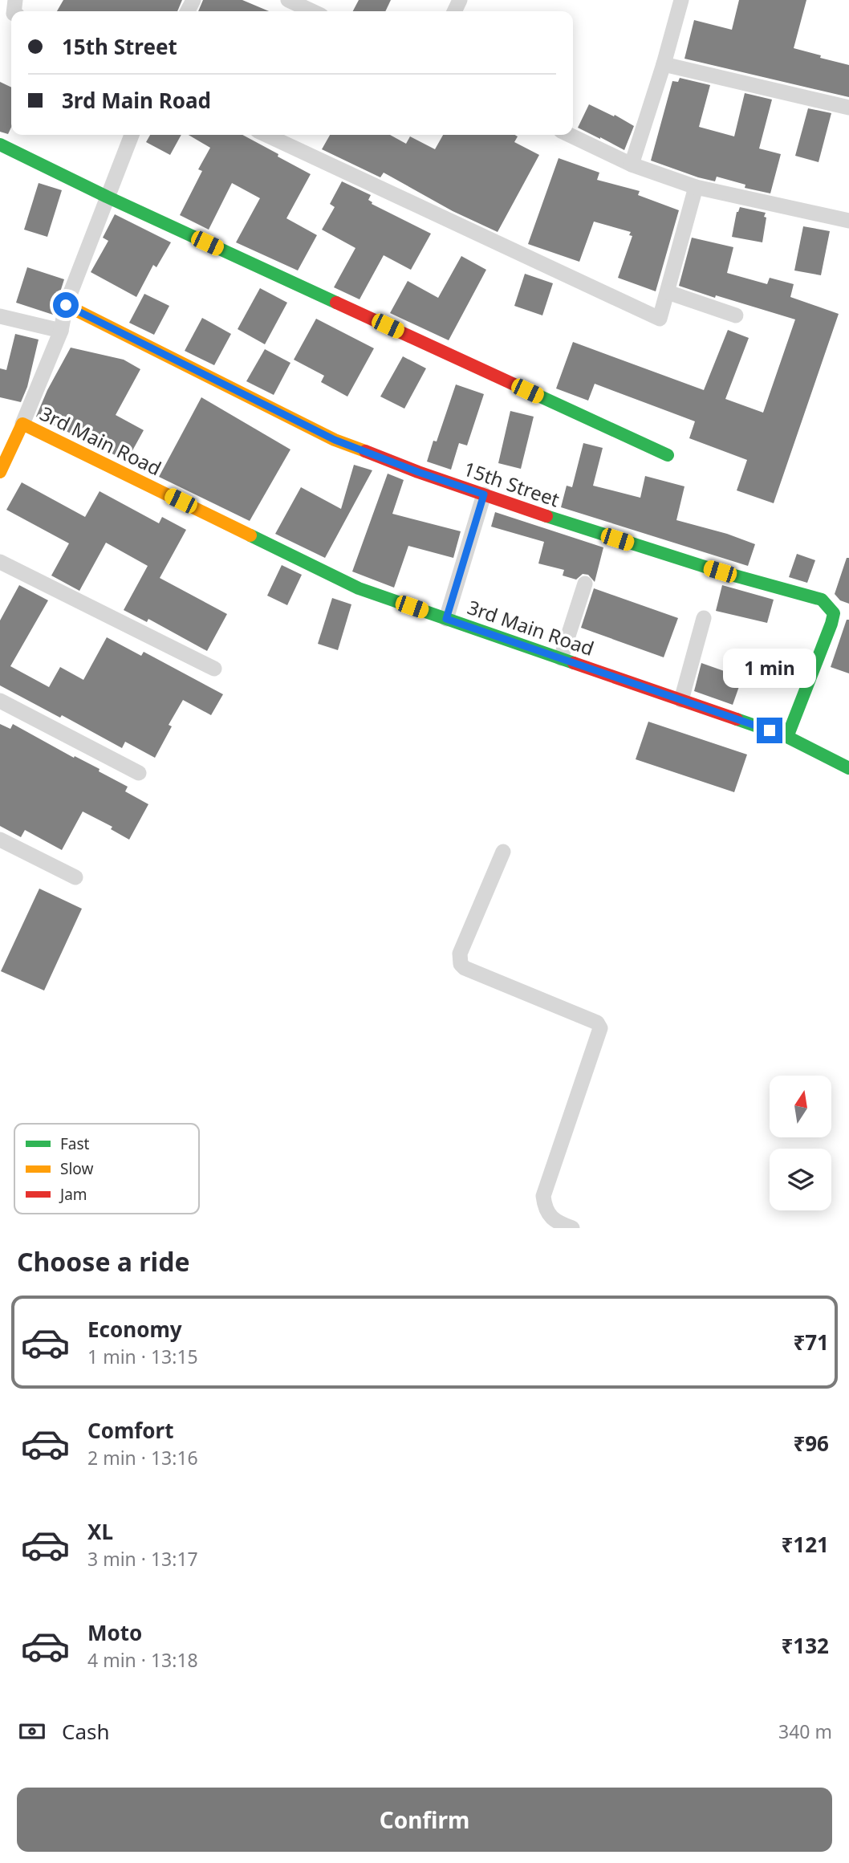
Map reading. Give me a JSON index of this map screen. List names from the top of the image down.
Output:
{
  "streets": {
    "street": ["3rd Main Road", "15th Street"]
  },
  "crossings": [
    ["3rd Main Road", "15th Street"]
  ],
  "legend": ["Fast", "Slow", "Jam"],
  "north": "top",
  "page": {
    "banner": ["15th Street", "3rd Main Road"],
    "bubble": "1 min",
    "heading": "Choose a ride",
    "list": [
      {
        "name": "Economy",
        "note": "1 min · 13:15",
        "value": "₹71"
      },
      {
        "name": "Comfort",
        "note": "2 min · 13:16",
        "value": "₹96"
      },
      {
        "name": "XL",
        "note": "3 min · 13:17",
        "value": "₹121"
      },
      {
        "name": "Moto",
        "note": "4 min · 13:18",
        "value": "₹132"
      }
    ],
    "pay": ["Cash", "340 m"],
    "buttons": "Confirm"
  }
}
